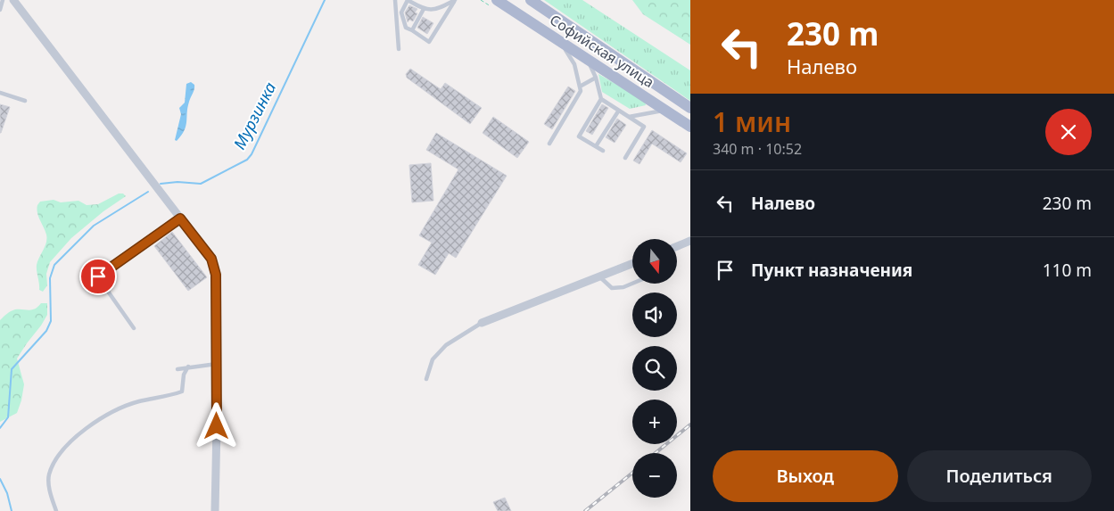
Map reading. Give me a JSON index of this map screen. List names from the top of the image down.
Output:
{
  "streets": {
    "main road": ["Софийская улица"]
  },
  "water": ["Мурзинка"],
  "north": "bottom",
  "page": {
    "turn": ["230 m", "Налево"],
    "heading": ["1 мин", "340 m · 10:52"],
    "list": [
      {
        "name": "Налево",
        "value": "230 m"
      },
      {
        "name": "Пункт назначения",
        "value": "110 m"
      }
    ],
    "map_buttons": ["+", "−"],
    "buttons": ["Выход", "Поделиться"]
  }
}
